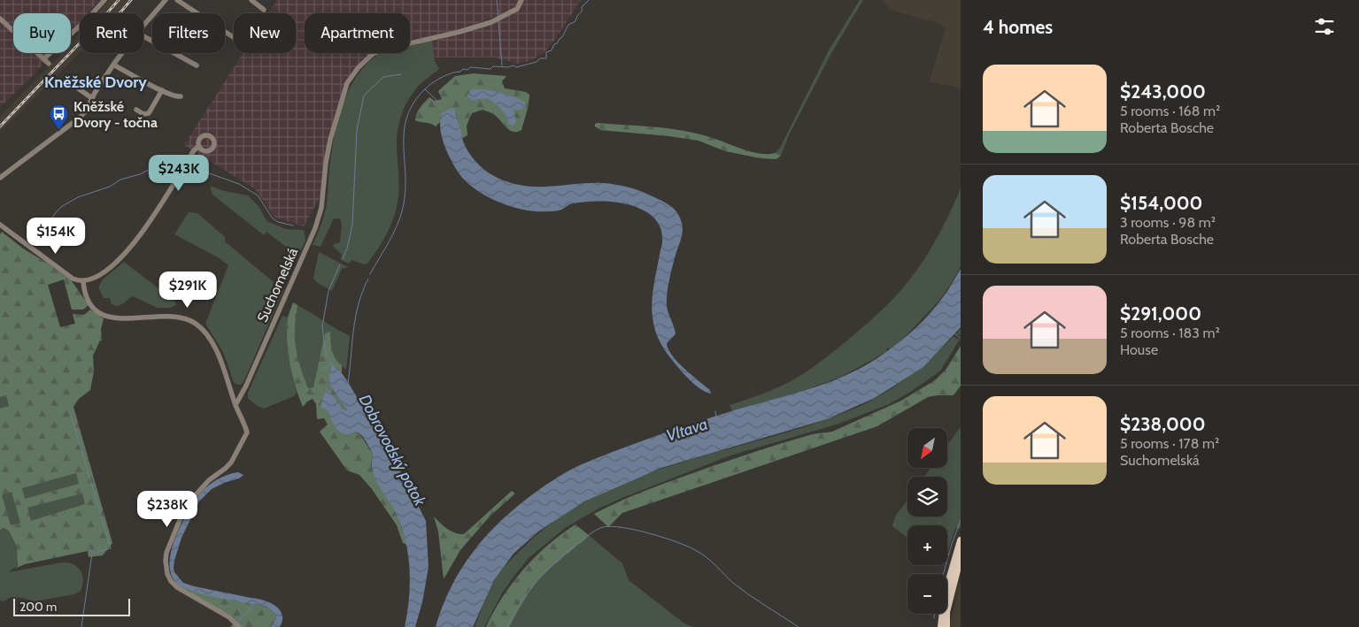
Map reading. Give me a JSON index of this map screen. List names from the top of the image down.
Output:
{
  "streets": {
    "street": ["Suchomelská"]
  },
  "districts": ["Kněžské Dvory"],
  "water": ["Vltava", "Dobrovodský potok"],
  "places": {
    "bus stop": ["Kněžské Dvory - točna"]
  },
  "scale_bar": "200 m",
  "north": "bottom left",
  "page": {
    "heading": "4 homes",
    "chip": [
      "Buy",
      "Rent",
      "Filters",
      "New",
      "Apartment"
    ],
    "list": [
      {
        "name": "$243,000",
        "note": "5 rooms · 168 m² · Roberta Bosche"
      },
      {
        "name": "$154,000",
        "note": "3 rooms · 98 m² · Roberta Bosche"
      },
      {
        "name": "$291,000",
        "note": "5 rooms · 183 m² · House"
      },
      {
        "name": "$238,000",
        "note": "5 rooms · 178 m² · Suchomelská"
      }
    ],
    "price": [
      "$243K",
      "$154K",
      "$291K",
      "$238K"
    ],
    "map_buttons": ["+", "−"],
    "scale": "200 m"
  }
}
